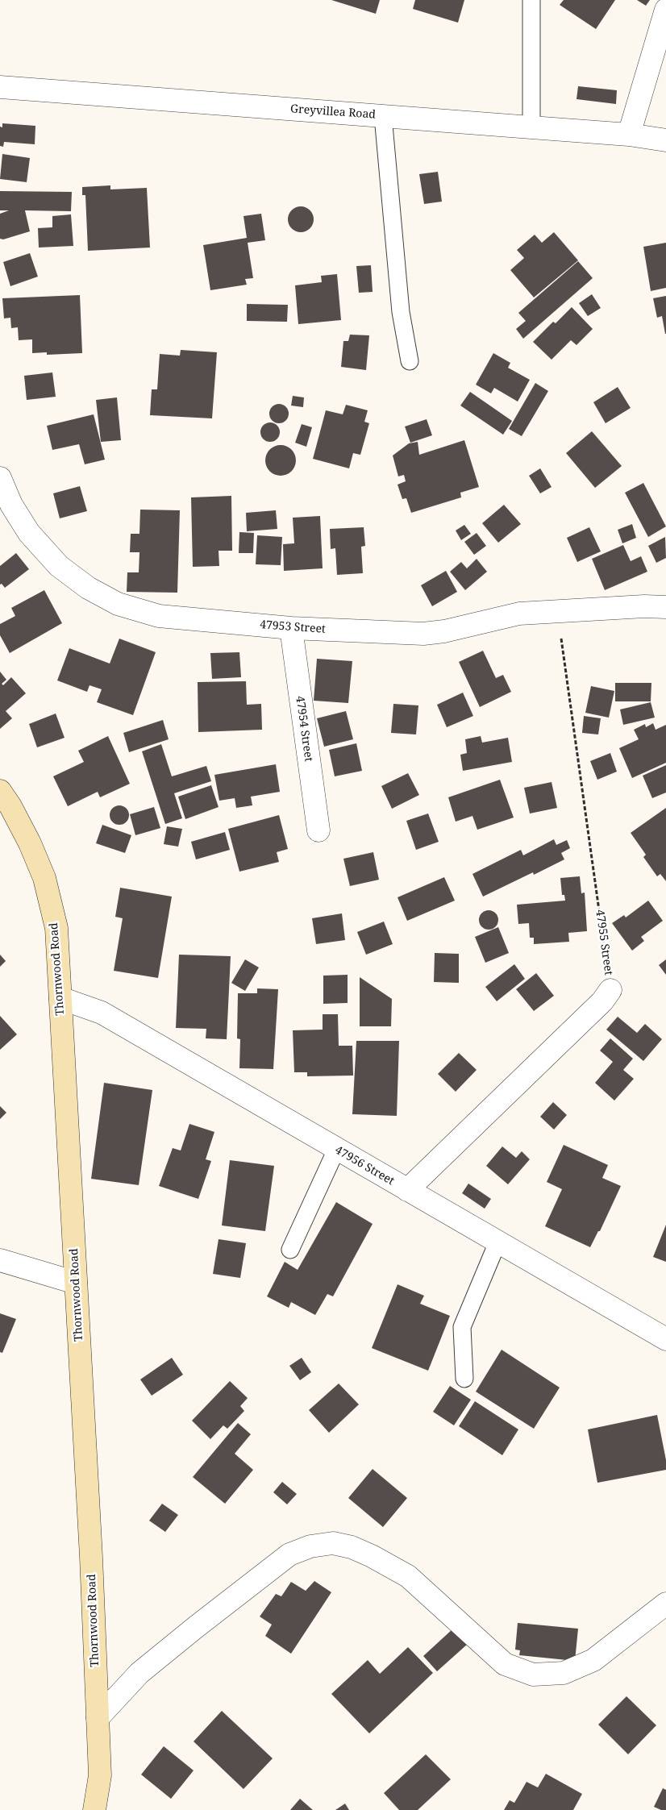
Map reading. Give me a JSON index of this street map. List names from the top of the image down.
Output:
{
  "streets": {
    "street": [
      "Greyvillea Road",
      "47953 Street",
      "47954 Street",
      "47955 Street",
      "Thornwood Road",
      "47956 Street"
    ]
  },
  "crossings": [
    ["47953 Street", "47954 Street"],
    ["47953 Street", "47955 Street"],
    ["47955 Street", "47956 Street"],
    ["Thornwood Road", "47956 Street"]
  ]
}
